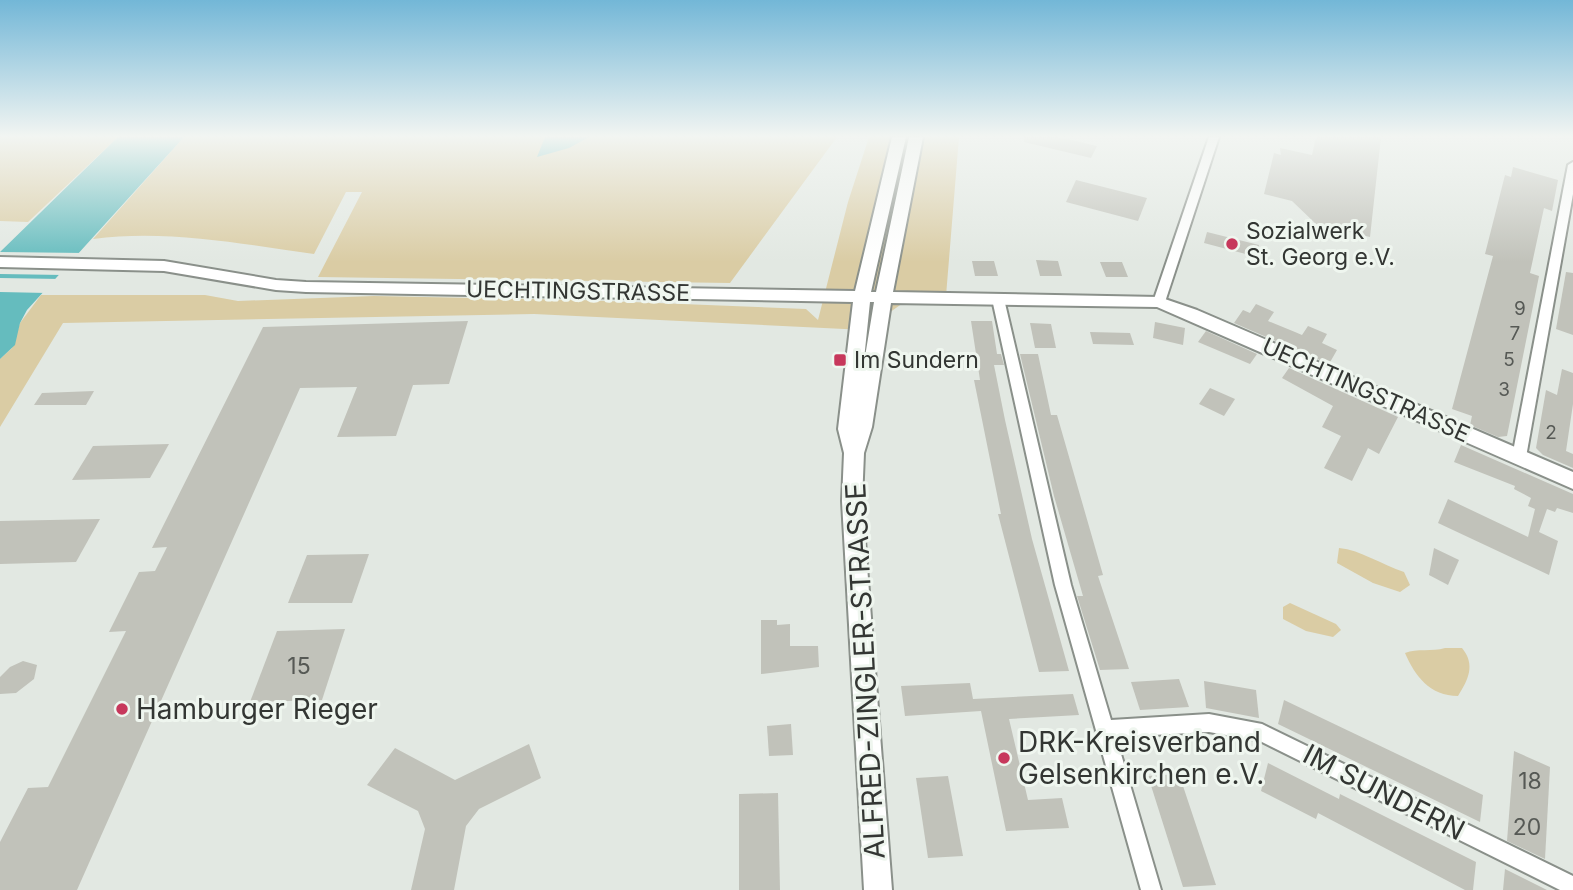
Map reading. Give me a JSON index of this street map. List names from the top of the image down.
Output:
{
  "streets": {
    "main road": ["UECHTINGSTRASSE", "ALFRED-ZINGLER-STRASSE"],
    "street": ["IM SUNDERN"]
  },
  "crossings": [
    ["UECHTINGSTRASSE", "ALFRED-ZINGLER-STRASSE"]
  ],
  "places": {
    "other": ["Sozialwerk St. Georg e.V.", "Hamburger Rieger", "DRK-Kreisverband Gelsenkirchen e.V."],
    "transit": ["Im Sundern"]
  },
  "house_numbers": [
    "9",
    "7",
    "5",
    "3",
    "2",
    "15",
    "18",
    "20"
  ]
}
